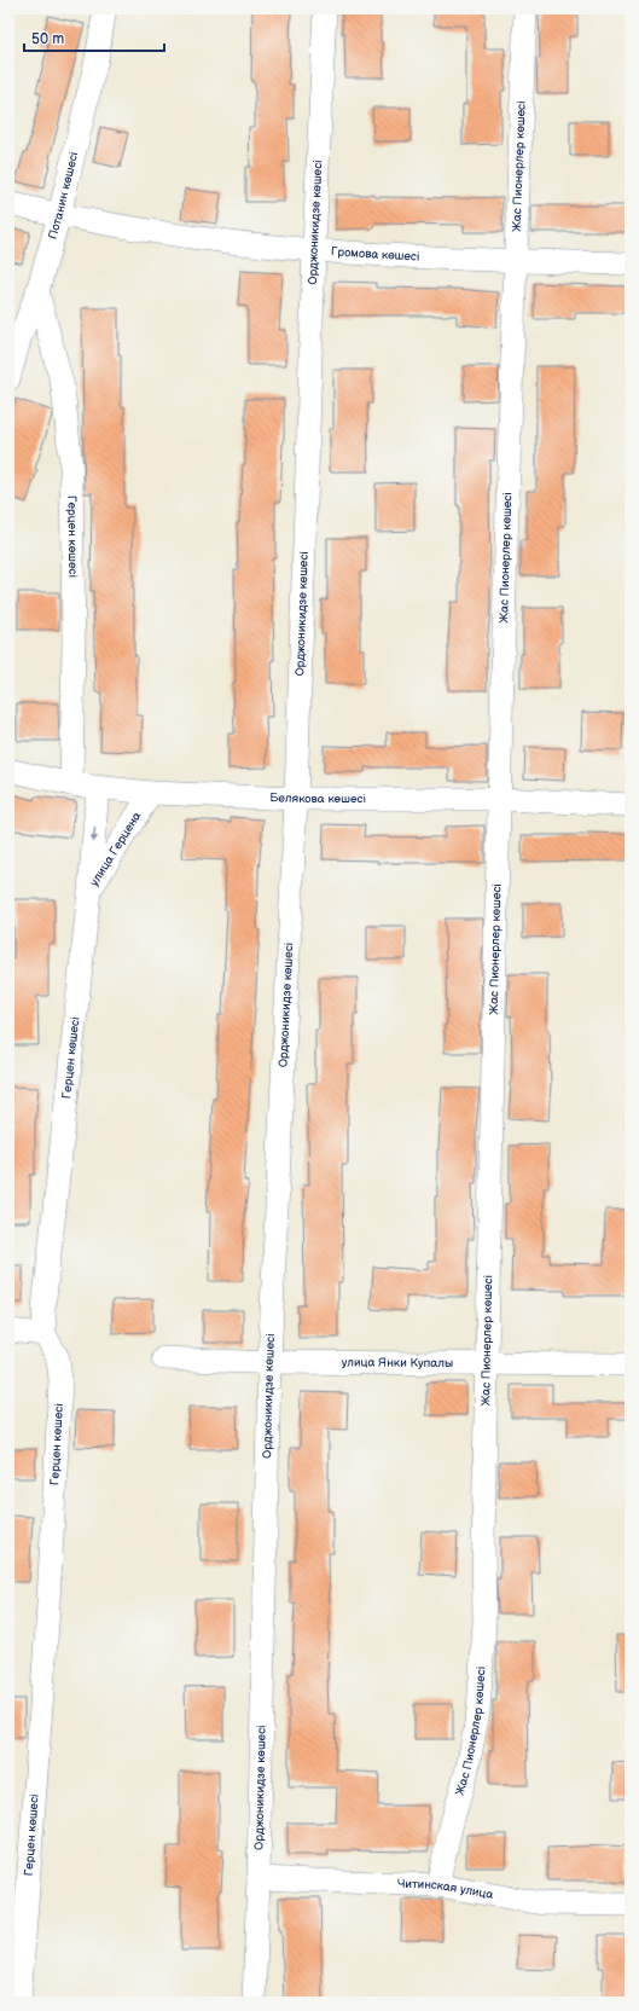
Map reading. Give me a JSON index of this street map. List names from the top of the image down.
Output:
{
  "streets": {
    "street": [
      "Жас Пионерлер көшесі",
      "Потанин көшесі",
      "Орджоникидзе көшесі",
      "Громова көшесі",
      "Герцен көшесі",
      "Белякова көшесі",
      "улица Герцена",
      "улица Янки Купалы",
      "Читинская улица"
    ]
  },
  "crossings": [
    ["Жас Пионерлер көшесі", "Громова көшесі"],
    ["Жас Пионерлер көшесі", "Белякова көшесі"],
    ["Жас Пионерлер көшесі", "улица Янки Купалы"],
    ["Жас Пионерлер көшесі", "Читинская улица"],
    ["Потанин көшесі", "Громова көшесі"],
    ["Потанин көшесі", "Герцен көшесі"],
    ["Орджоникидзе көшесі", "Громова көшесі"],
    ["Орджоникидзе көшесі", "Белякова көшесі"],
    ["Орджоникидзе көшесі", "улица Янки Купалы"],
    ["Орджоникидзе көшесі", "Читинская улица"],
    ["Герцен көшесі", "Белякова көшесі"],
    ["Герцен көшесі", "улица Герцена"],
    ["Белякова көшесі", "улица Герцена"]
  ],
  "one_way": ["улица Герцена"],
  "scale_bar": "50 m"
}
